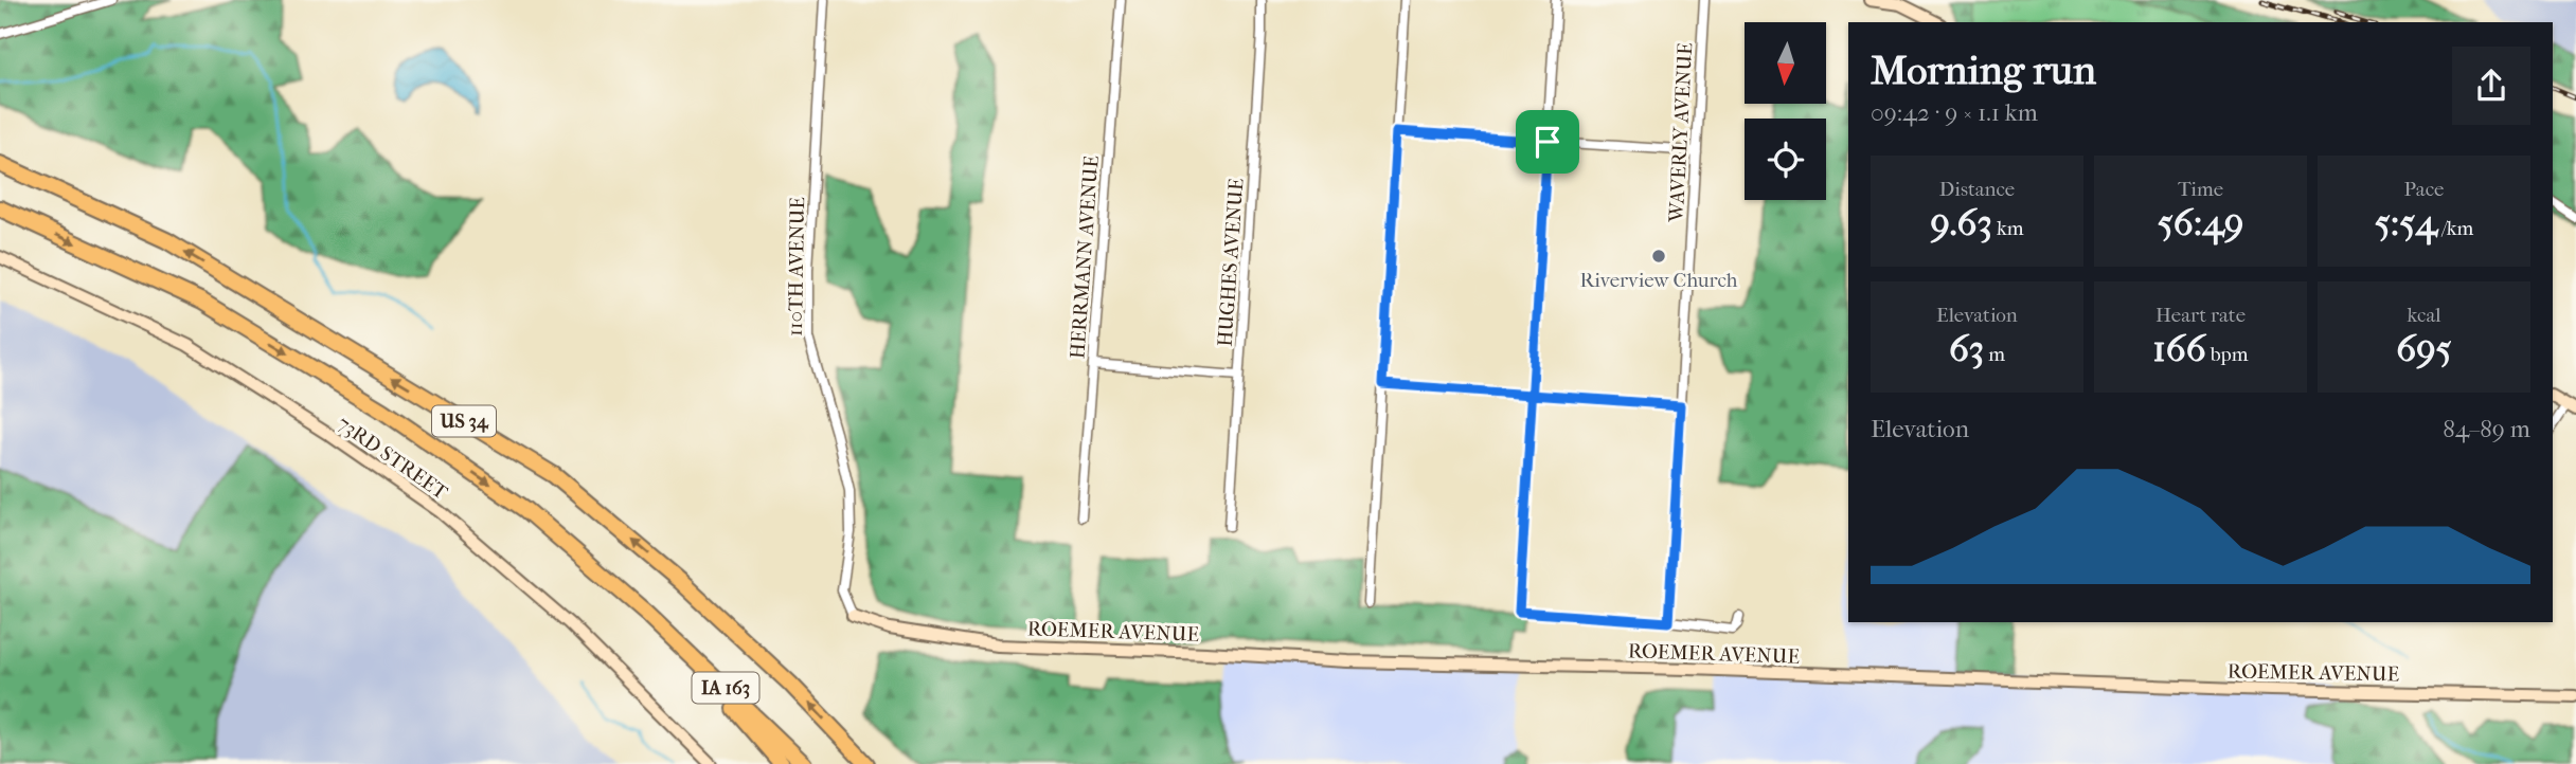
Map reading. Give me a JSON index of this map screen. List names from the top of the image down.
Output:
{
  "streets": {
    "highway": ["US 34", "IA 163"],
    "street": [
      "WAVERLY AVENUE",
      "HERRMANN AVENUE",
      "HUGHES AVENUE",
      "110TH AVENUE",
      "73RD STREET",
      "ROEMER AVENUE"
    ]
  },
  "crossings": [
    ["110TH AVENUE", "ROEMER AVENUE"],
    ["US 34", "IA 163"]
  ],
  "places": ["Riverview Church"],
  "north": "bottom",
  "page": {
    "heading": ["Morning run", "09:42 · 9 × 1.1 km"],
    "stats": [
      ["Distance", "9.63 km"],
      ["Time", "56:49"],
      ["Pace", "5:54 /km"],
      ["Elevation", "63 m"],
      ["Heart rate", "166 bpm"],
      ["kcal", "695"]
    ],
    "chart": ["Elevation", "84–89 m"]
  }
}
